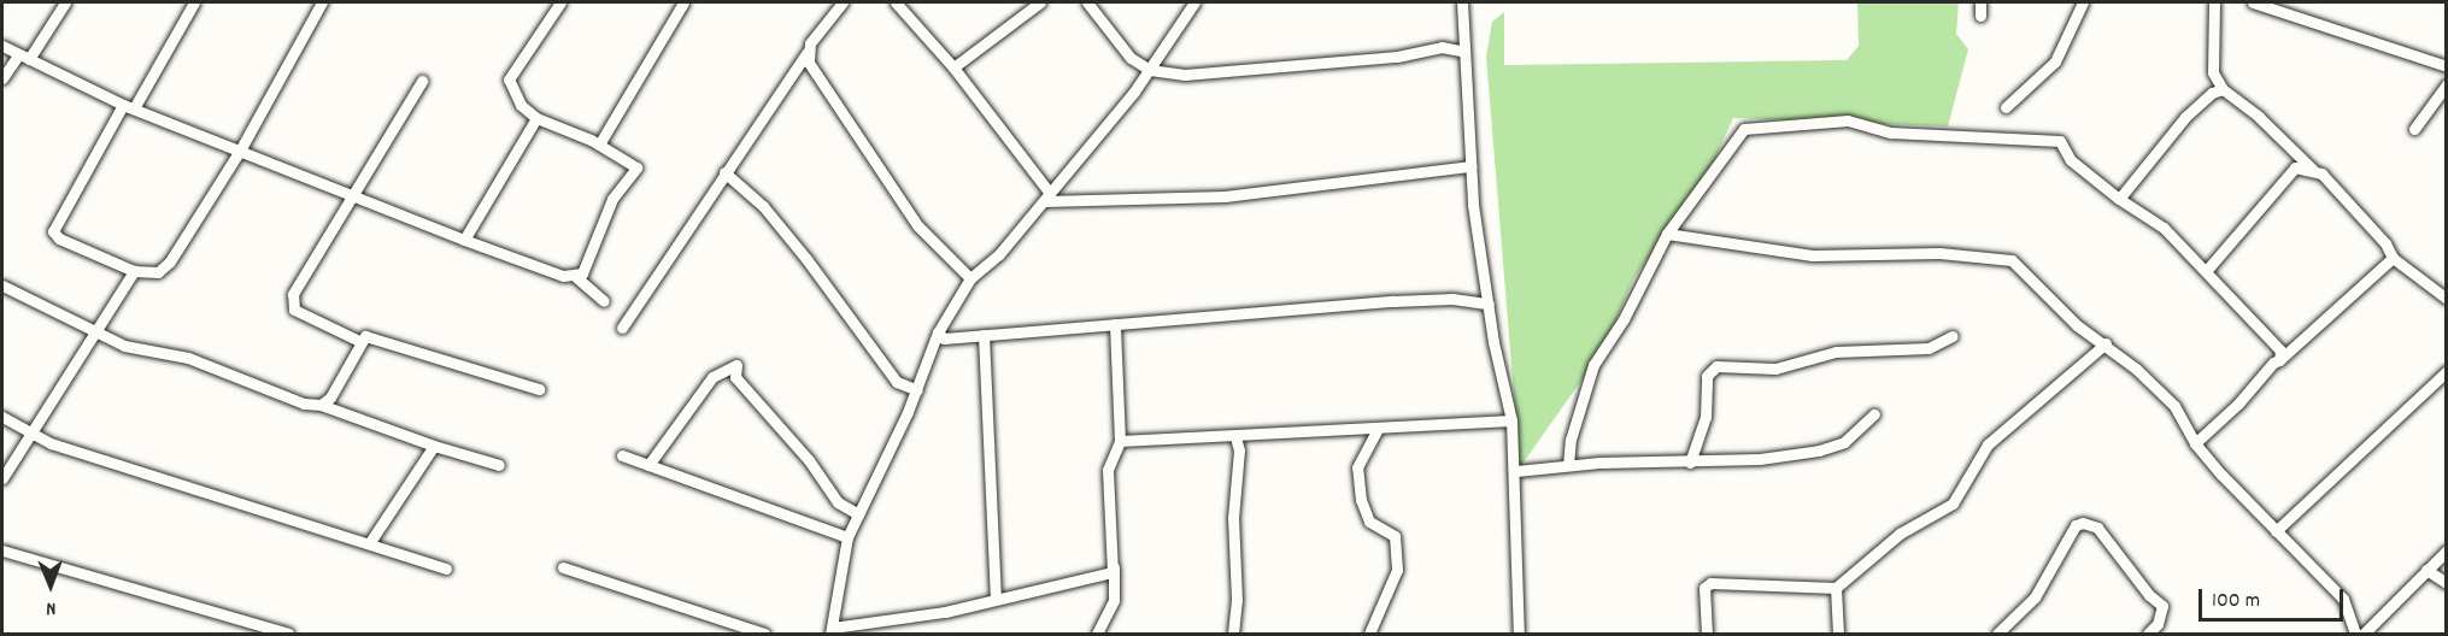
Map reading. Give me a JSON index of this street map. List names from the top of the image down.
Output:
{
  "scale_bar": "100 m",
  "north": "bottom"
}
